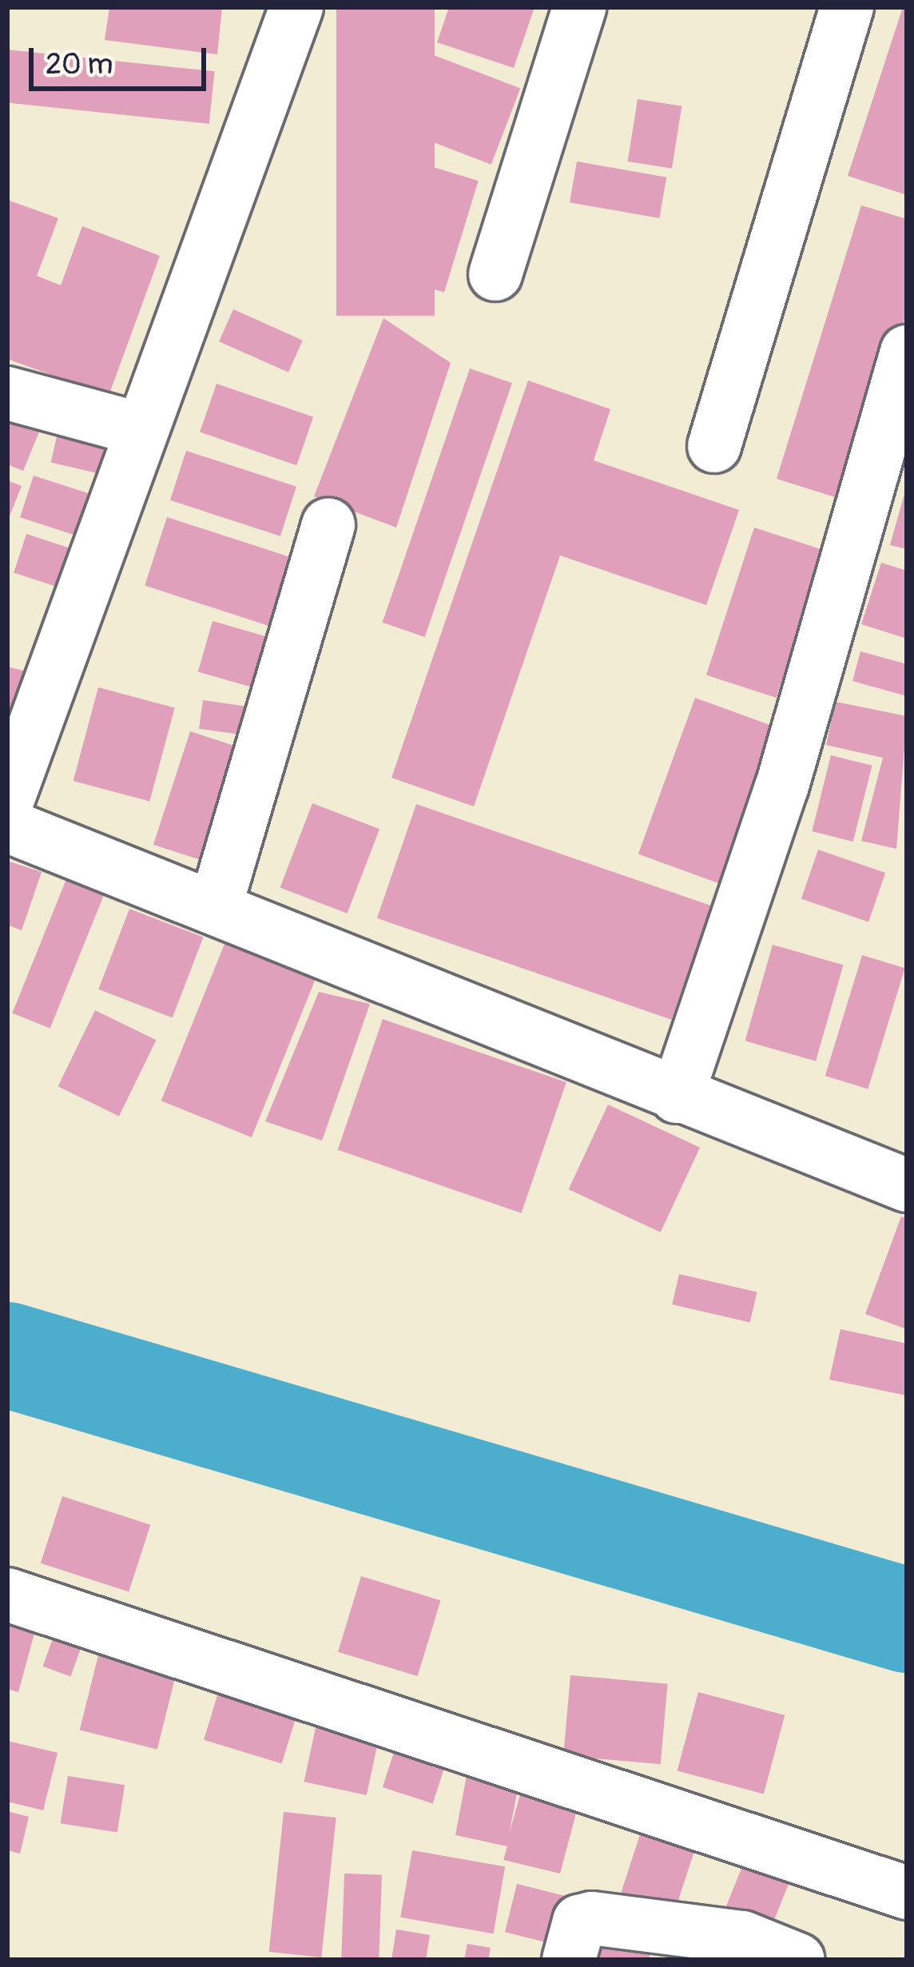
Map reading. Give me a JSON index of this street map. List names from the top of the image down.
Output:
{
  "scale_bar": "20 m"
}
